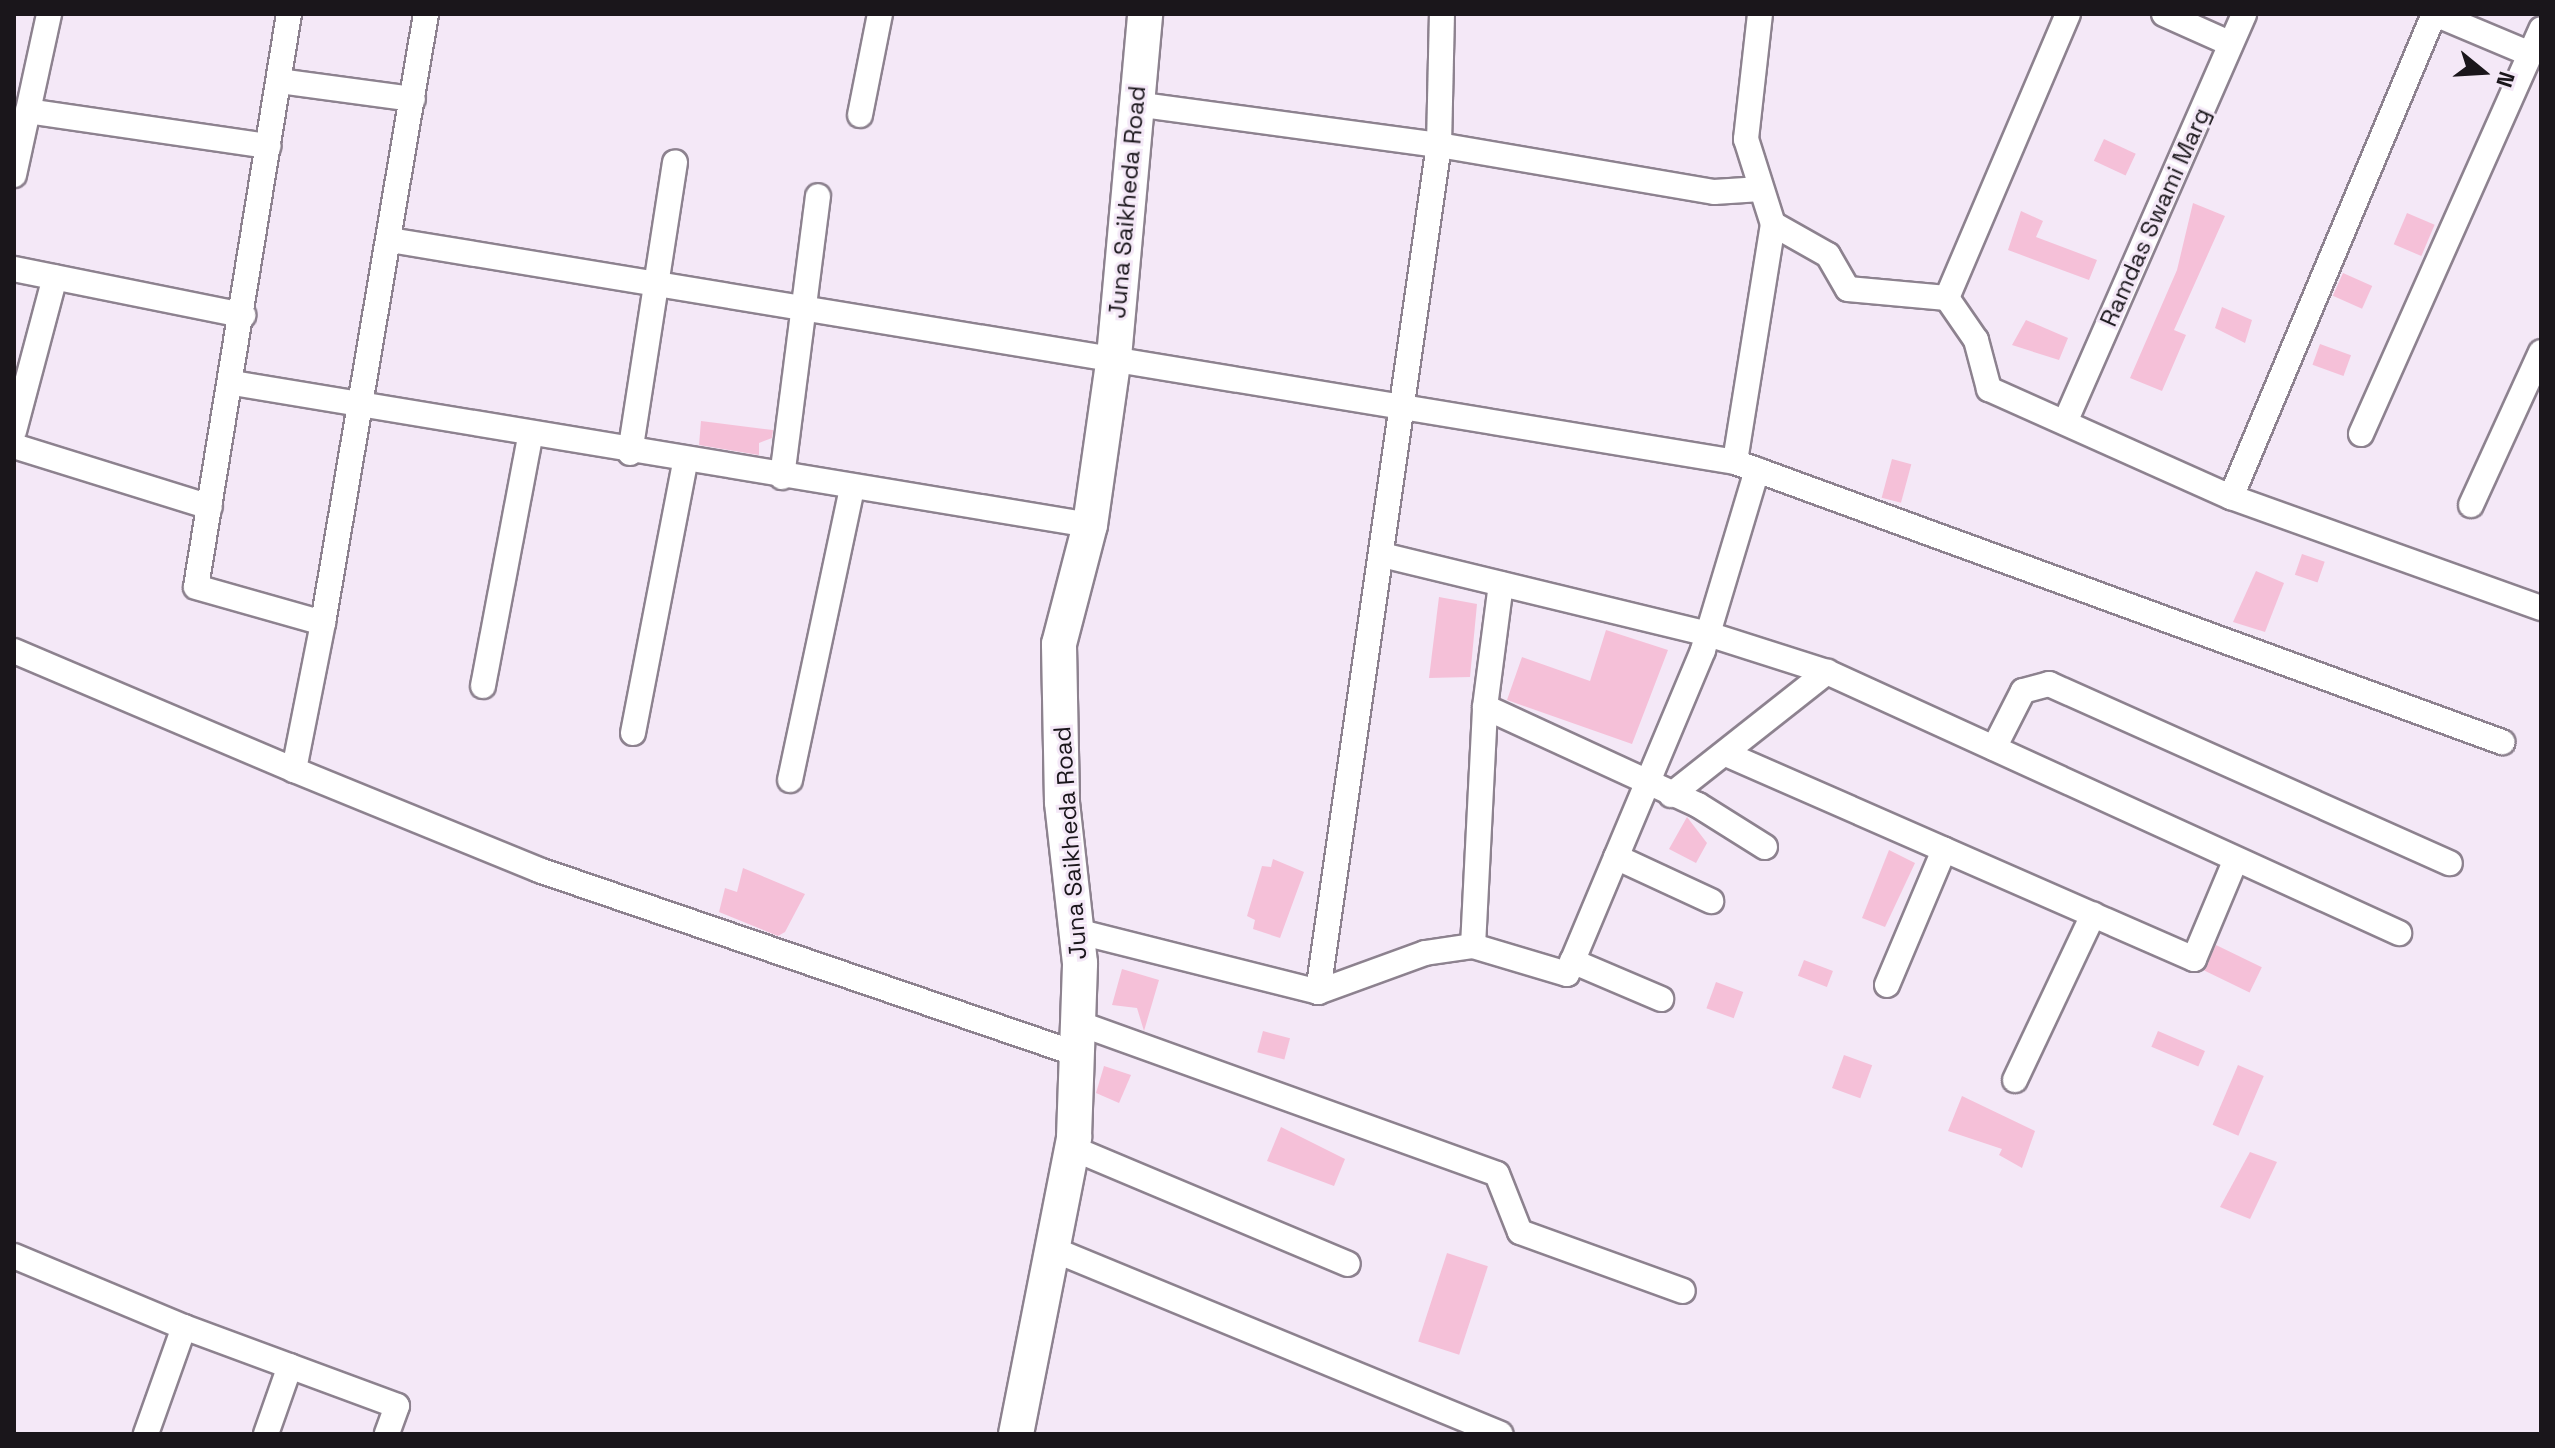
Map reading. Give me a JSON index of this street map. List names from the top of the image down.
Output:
{
  "streets": {
    "main road": ["Juna Saikheda Road"],
    "street": ["Ramdas Swami Marg"]
  },
  "north": "right"
}
